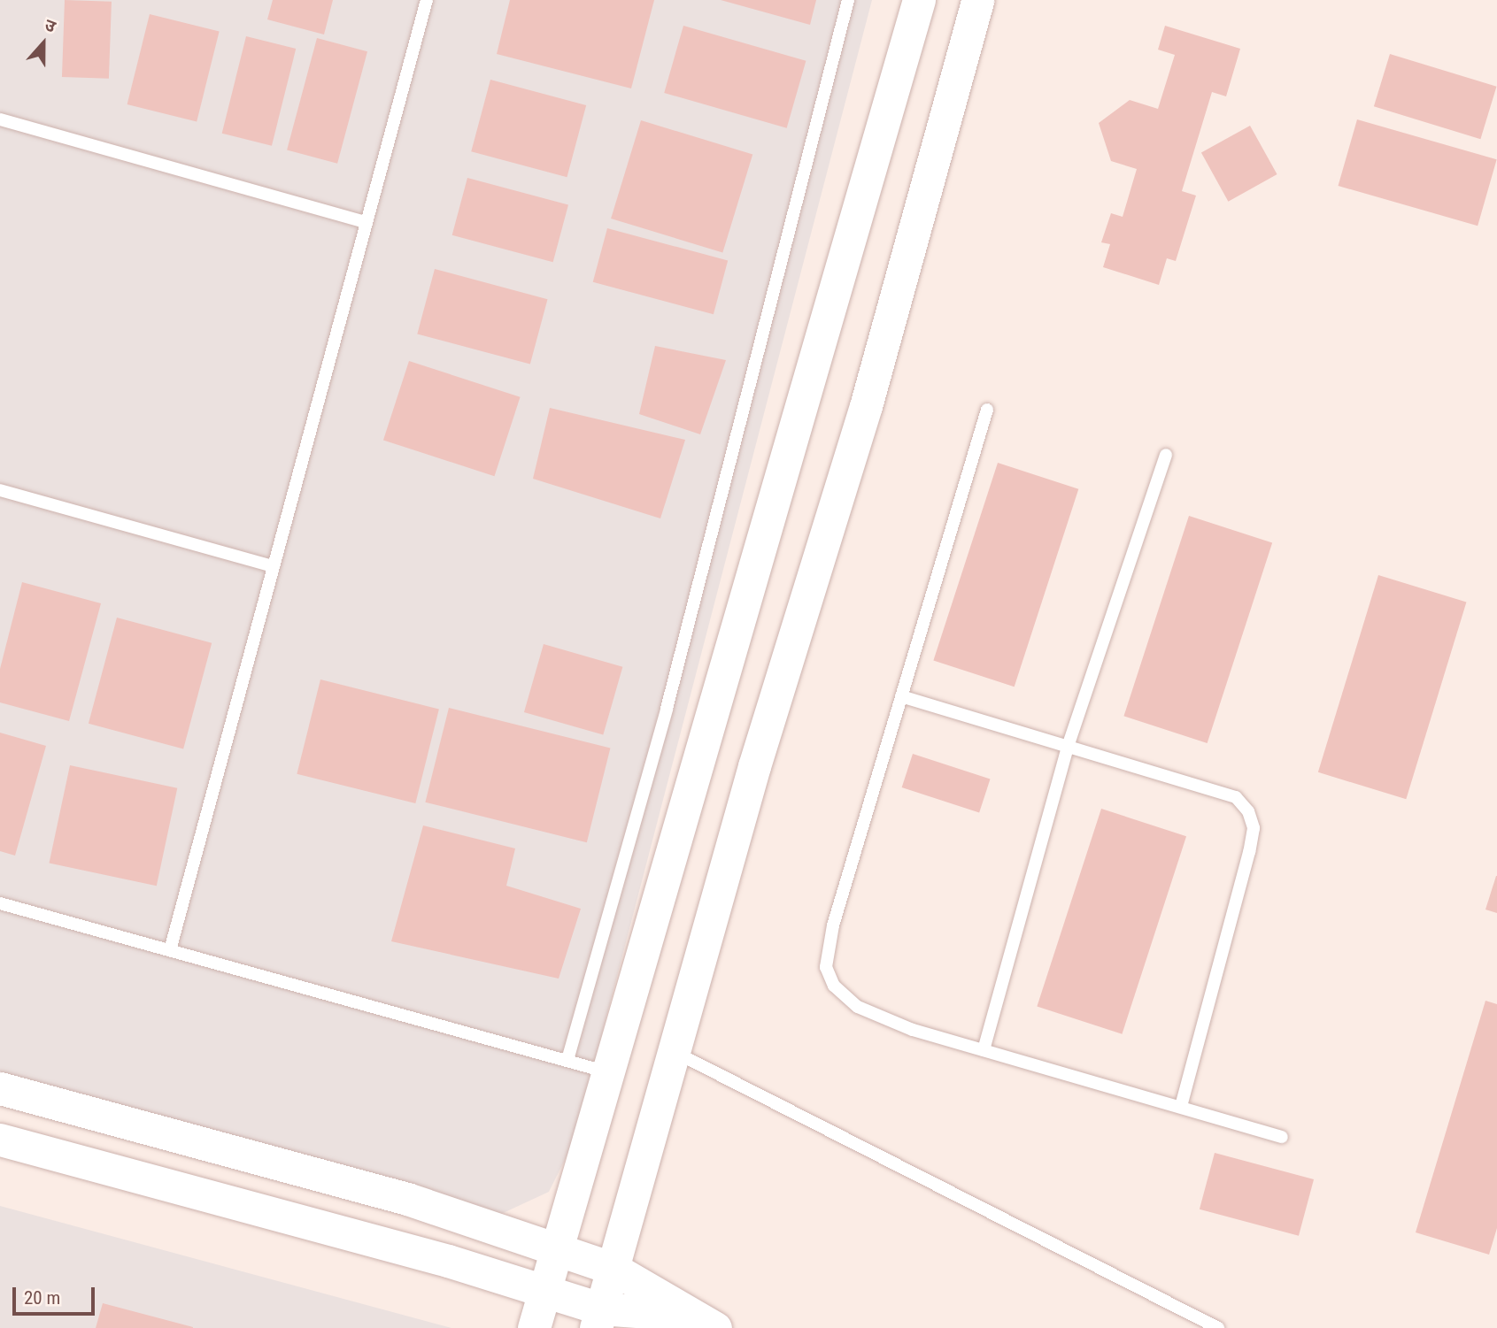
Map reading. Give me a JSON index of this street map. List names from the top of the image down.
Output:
{
  "scale_bar": "20 m",
  "north": "top"
}
